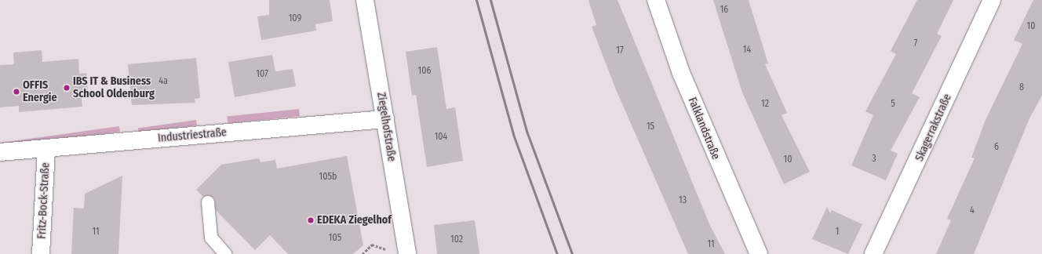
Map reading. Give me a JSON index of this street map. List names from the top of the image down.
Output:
{
  "streets": {
    "street": [
      "Ziegelhofstraße",
      "Skagerrakstraße",
      "Falklandstraße",
      "Industriestraße",
      "Fritz-Bock-Straße"
    ]
  },
  "crossings": [
    ["Ziegelhofstraße", "Industriestraße"],
    ["Industriestraße", "Fritz-Bock-Straße"]
  ],
  "places": ["IBS IT & Business School Oldenburg", "OFFIS Energie", "EDEKA Ziegelhof"],
  "house_numbers": [
    "16",
    "109",
    "10",
    "7",
    "14",
    "17",
    "106",
    "107",
    "4a",
    "8",
    "12",
    "5",
    "15",
    "104",
    "6",
    "3",
    "10",
    "105b",
    "13",
    "4",
    "11",
    "1",
    "105",
    "102",
    "11"
  ]
}
